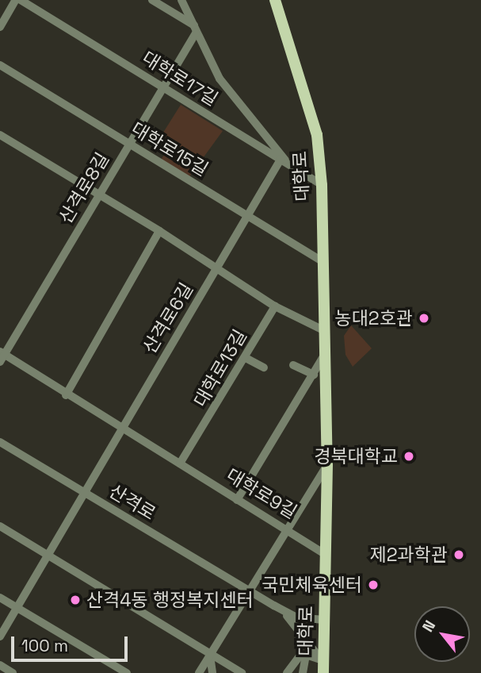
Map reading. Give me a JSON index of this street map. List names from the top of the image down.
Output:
{
  "streets": {
    "main road": ["대학로"],
    "street": [
      "대학로17길",
      "대학로15길",
      "산격로8길",
      "산격로6길",
      "대학로13길",
      "대학로9길",
      "산격로"
    ]
  },
  "crossings": [
    ["대학로17길", "대학로"],
    ["대학로17길", "산격로8길"],
    ["대학로17길", "산격로6길"],
    ["대학로15길", "대학로"],
    ["대학로15길", "산격로8길"],
    ["대학로15길", "산격로6길"],
    ["대학로", "대학로9길"],
    ["대학로", "산격로"],
    ["산격로8길", "대학로9길"],
    ["산격로6길", "대학로9길"],
    ["산격로6길", "산격로"],
    ["대학로13길", "대학로9길"]
  ],
  "places": [
    "농대2호관",
    "경북대학교",
    "제2과학관",
    "국민체육센터",
    "산격4동 행정복지센터"
  ],
  "scale_bar": "100 m",
  "north": "top left"
}
